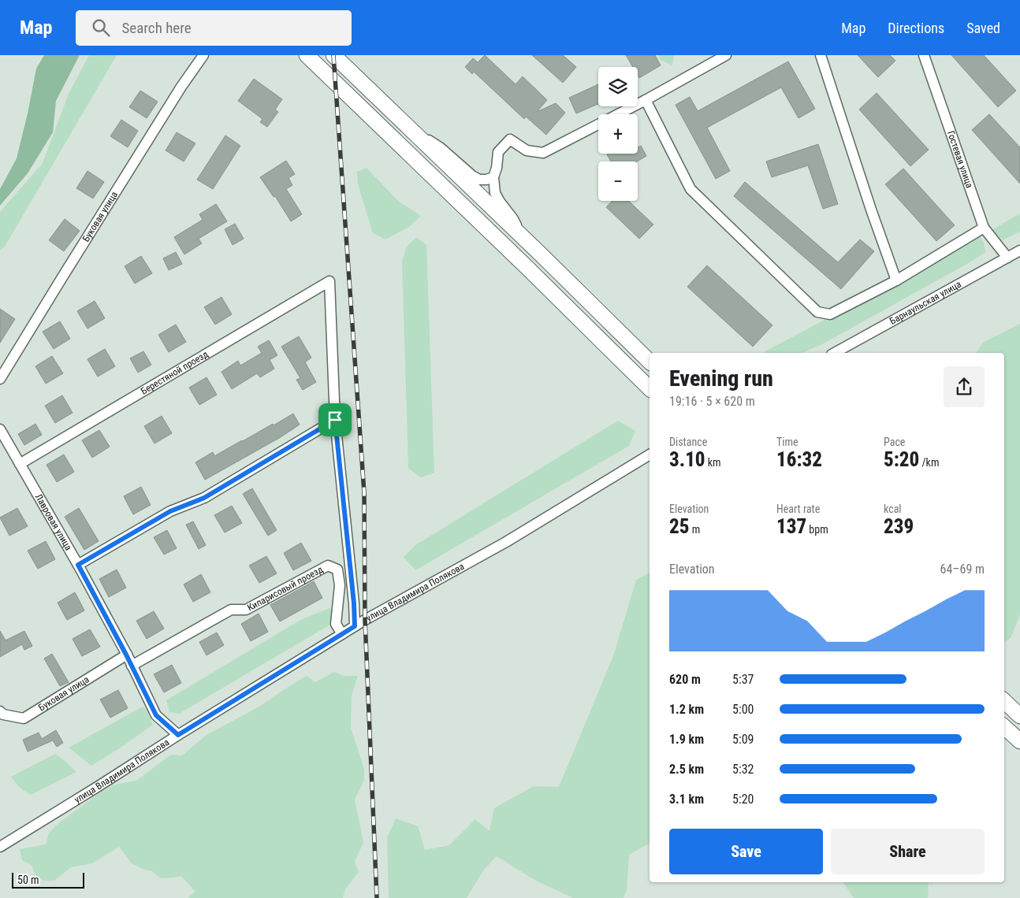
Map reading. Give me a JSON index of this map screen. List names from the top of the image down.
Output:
{
  "streets": {
    "street": [
      "Гостевая улица",
      "Буковая улица",
      "Барнаульская улица",
      "Берестяной проезд",
      "Лавровая улица",
      "Кипарисовый проезд",
      "улица Владимира Полякова"
    ]
  },
  "crossings": [
    ["Гостевая улица", "Барнаульская улица"],
    ["Буковая улица", "Лавровая улица"],
    ["Берестяной проезд", "Лавровая улица"],
    ["Лавровая улица", "Кипарисовый проезд"],
    ["Лавровая улица", "улица Владимира Полякова"],
    ["Кипарисовый проезд", "улица Владимира Полякова"]
  ],
  "scale_bar": "50 m",
  "page": {
    "header": "Map",
    "search": "Search here",
    "nav": ["Map", "Directions", "Saved"],
    "map_buttons": ["+", "−"],
    "heading": ["Evening run", "19:16 · 5 × 620 m"],
    "stats": [
      ["Distance", "3.10 km"],
      ["Time", "16:32"],
      ["Pace", "5:20 /km"],
      ["Elevation", "25 m"],
      ["Heart rate", "137 bpm"],
      ["kcal", "239"]
    ],
    "chart": ["Elevation", "64–69 m"],
    "list": [
      {
        "name": "620 m",
        "note": "5:37"
      },
      {
        "name": "1.2 km",
        "note": "5:00"
      },
      {
        "name": "1.9 km",
        "note": "5:09"
      },
      {
        "name": "2.5 km",
        "note": "5:32"
      },
      {
        "name": "3.1 km",
        "note": "5:20"
      }
    ],
    "buttons": ["Save", "Share"],
    "scale": "50 m"
  }
}
